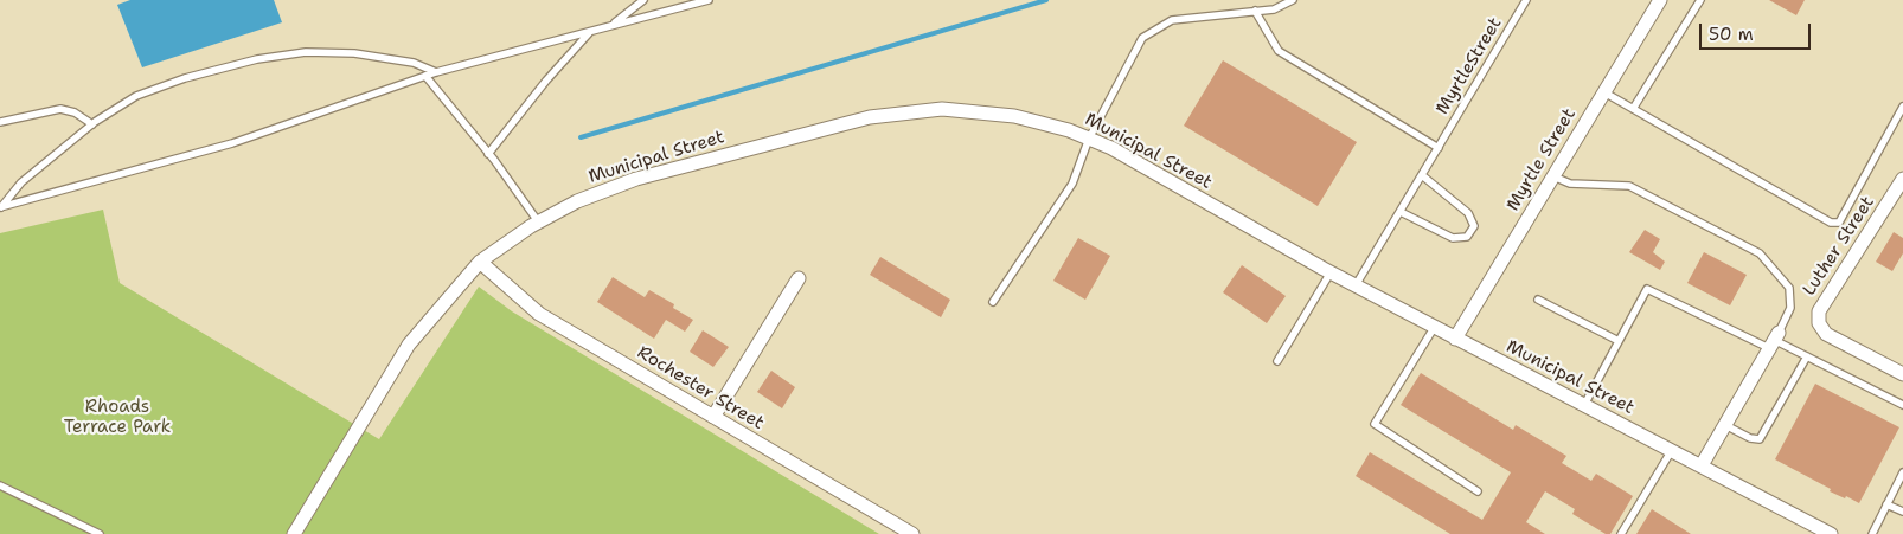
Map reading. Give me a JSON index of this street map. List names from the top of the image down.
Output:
{
  "streets": {
    "street": [
      "Municipal Street",
      "Myrtle Street",
      "Luther Street",
      "Rochester Street"
    ],
    "lane": ["MyrtleStreet"]
  },
  "crossings": [
    ["MyrtleStreet", "Municipal Street"],
    ["Municipal Street", "Myrtle Street"],
    ["Municipal Street", "Rochester Street"]
  ],
  "parks": ["Rhoads Terrace Park"],
  "scale_bar": "50 m"
}
